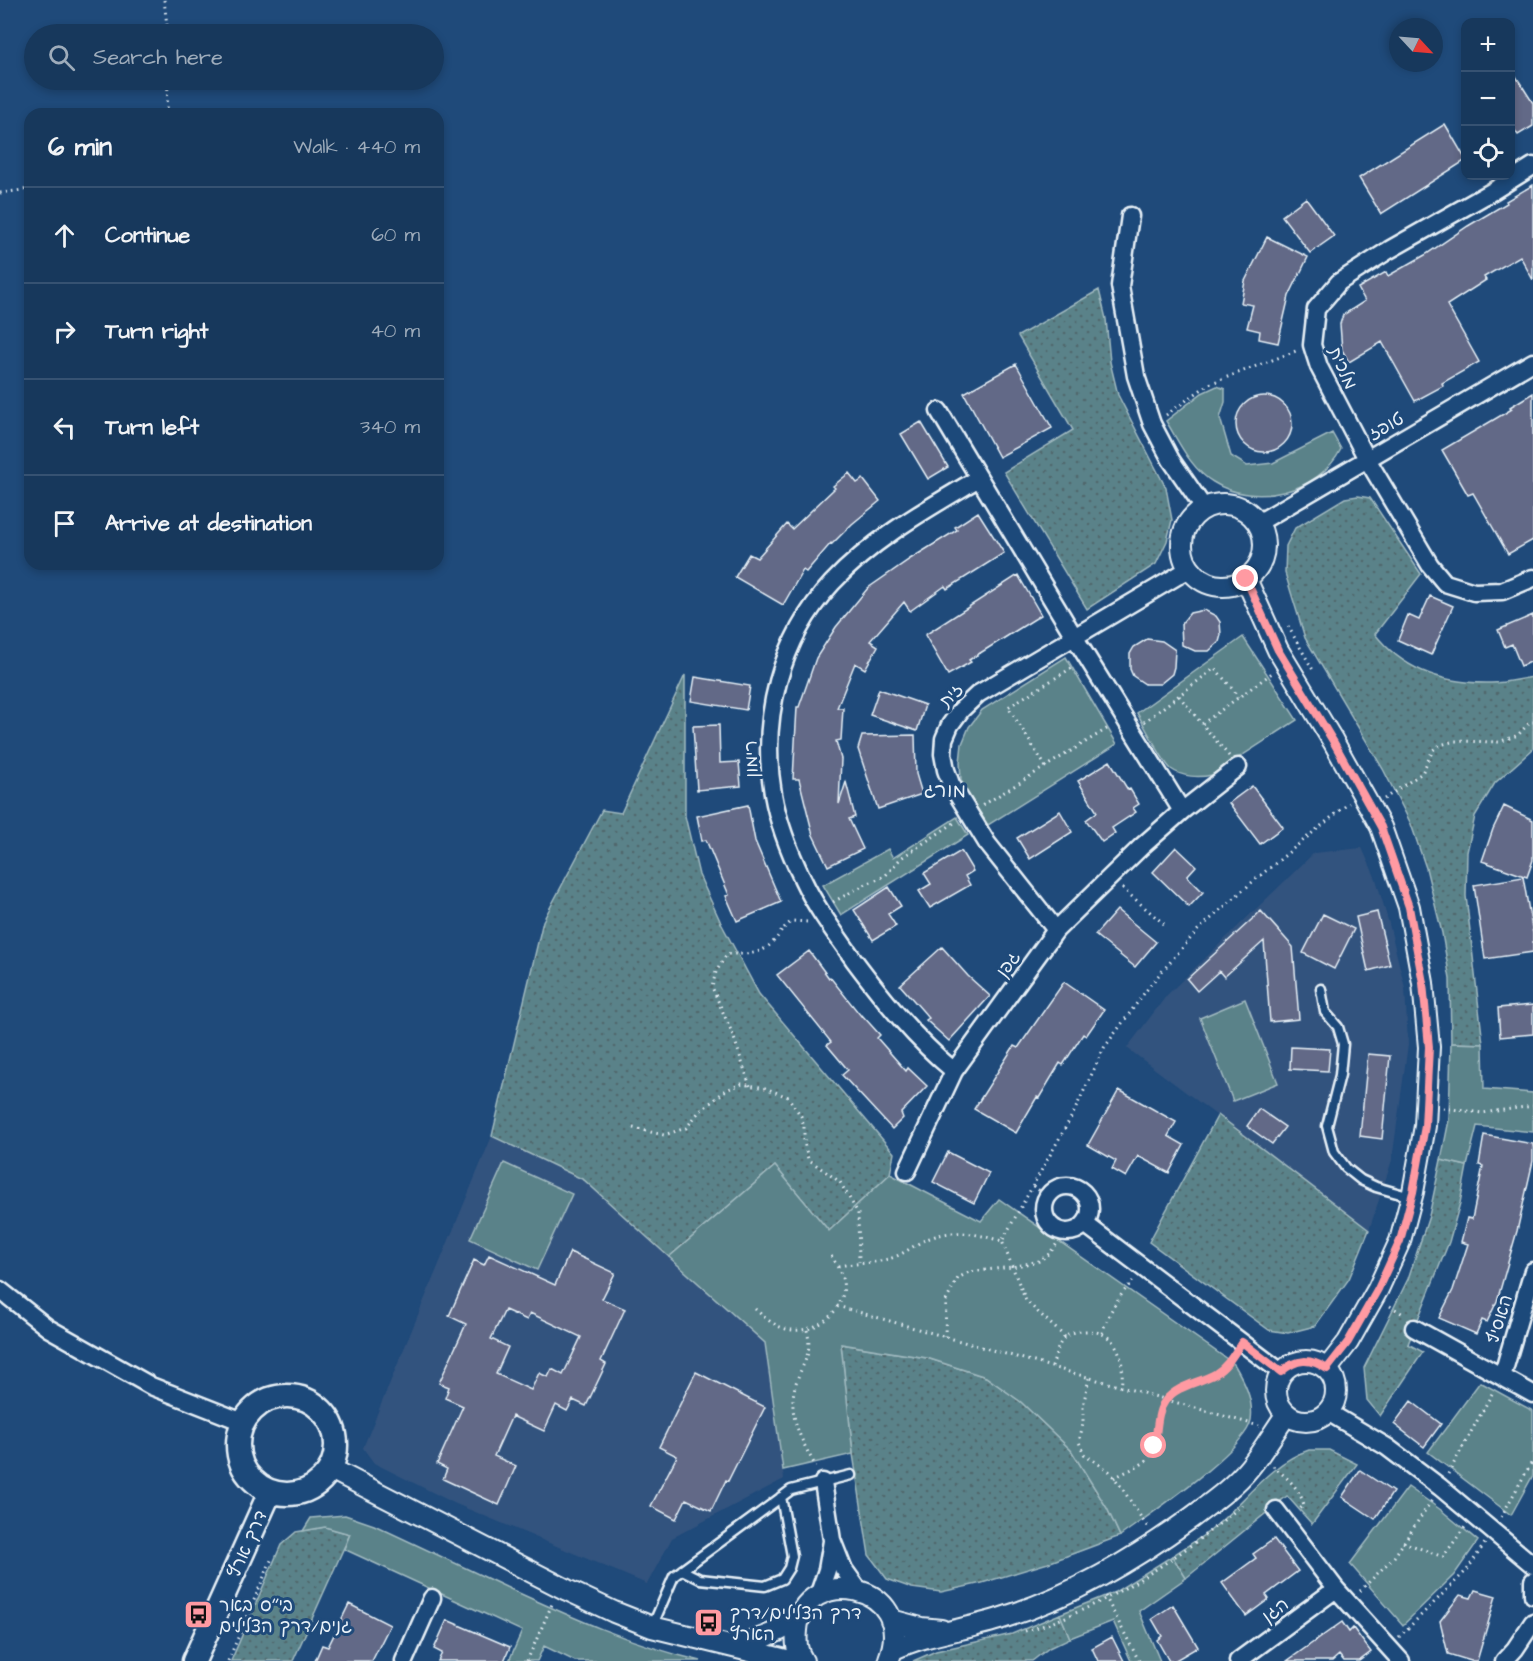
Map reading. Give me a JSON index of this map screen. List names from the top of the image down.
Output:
{
  "streets": {
    "main road": ["דרך ארץ"],
    "street": [
      "מלכית",
      "טופז",
      "זית",
      "רימון",
      "גפן",
      "האסיף",
      "הגן"
    ]
  },
  "crossings": [
    ["מלכית", "טופז"],
    ["טופז", "זית"],
    ["זית", "גפן"],
    ["רימון", "גפן"]
  ],
  "districts": ["מורג"],
  "places": {
    "bus stop": ["בי״ס באר גנים/דרך הצלילים", "דרך הצלילים/דרך הארץ"]
  },
  "north": "bottom right",
  "page": {
    "map_buttons": ["+", "−"],
    "search": "Search here",
    "heading": ["6 min", "Walk · 440 m"],
    "list": [
      ["Continue", "60 m"],
      ["Turn right", "40 m"],
      ["Turn left", "340 m"],
      "Arrive at destination"
    ]
  }
}
